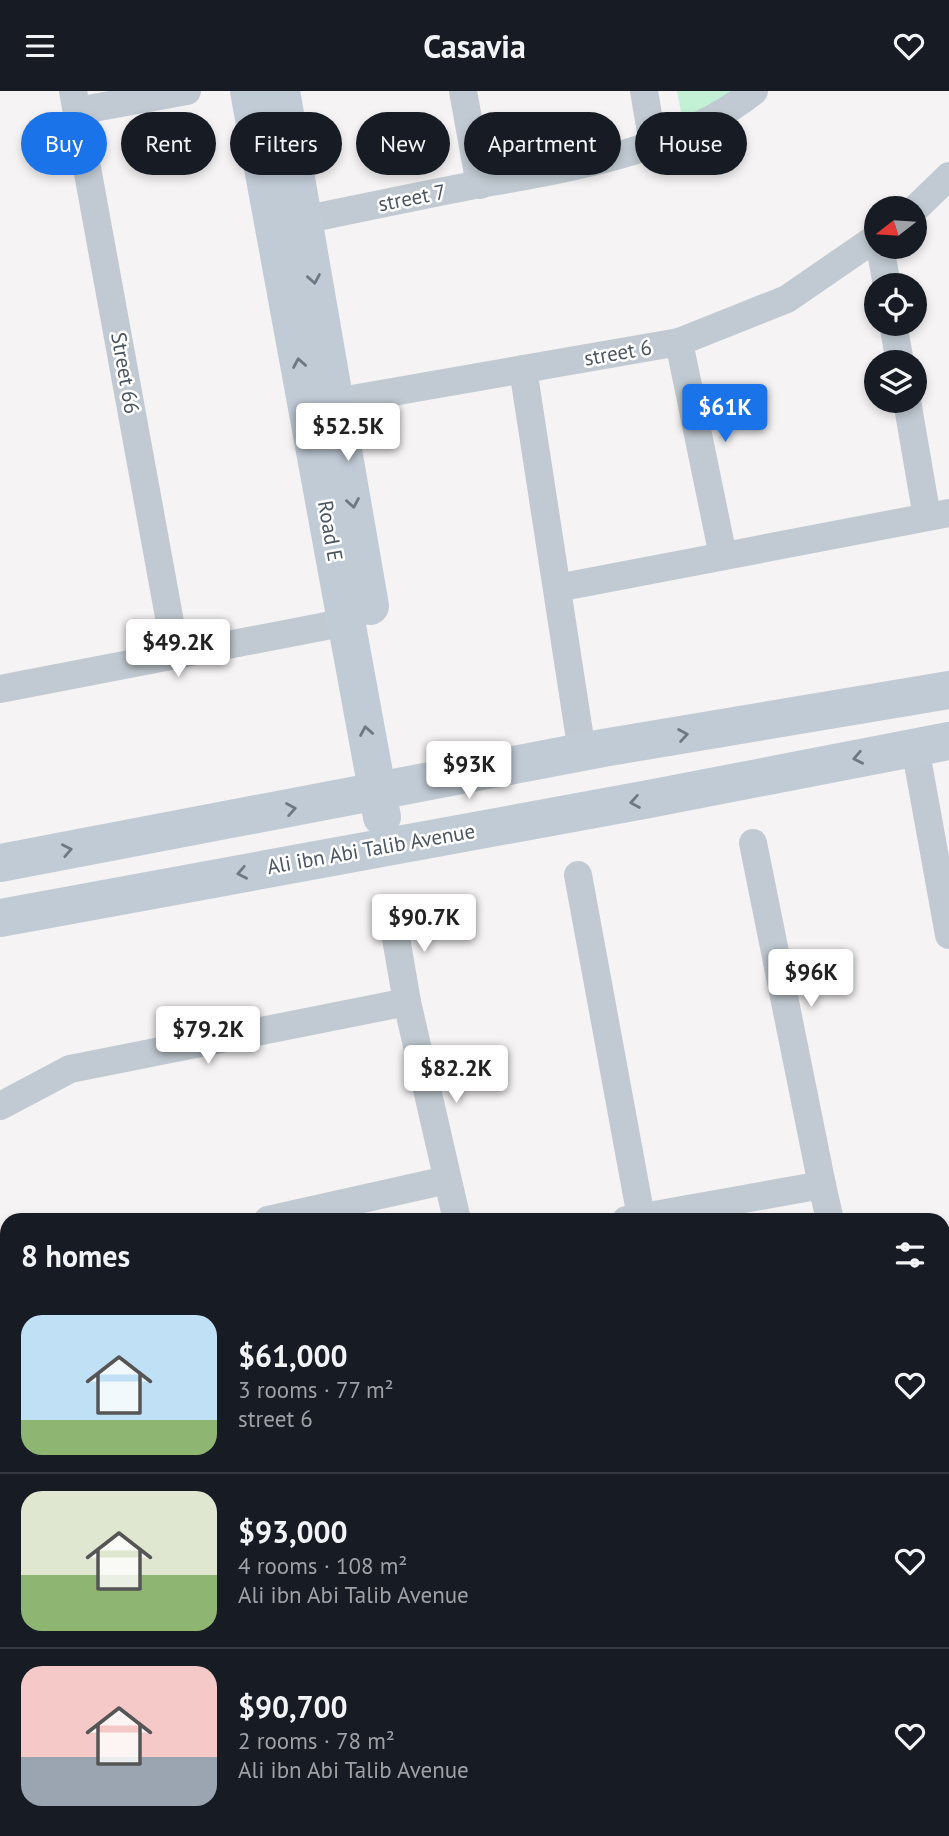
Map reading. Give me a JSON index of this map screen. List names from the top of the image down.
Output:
{
  "streets": {
    "main road": ["Road E", "Ali ibn Abi Talib Avenue"],
    "street": ["street 7", "street 6", "Street 66"]
  },
  "crossings": [
    ["street 7", "Road E"],
    ["street 6", "Road E"],
    ["Road E", "Ali ibn Abi Talib Avenue"]
  ],
  "north": "left",
  "page": {
    "header": "Casavia",
    "chip": [
      "Buy",
      "Rent",
      "Filters",
      "New",
      "Apartment",
      "House"
    ],
    "price": [
      "$61K",
      "$52.5K",
      "$49.2K",
      "$93K",
      "$90.7K",
      "$96K",
      "$79.2K",
      "$82.2K"
    ],
    "heading": "8 homes",
    "list": [
      {
        "name": "$61,000",
        "note": "3 rooms · 77 m² · street 6"
      },
      {
        "name": "$93,000",
        "note": "4 rooms · 108 m² · Ali ibn Abi Talib Avenue"
      },
      {
        "name": "$90,700",
        "note": "2 rooms · 78 m² · Ali ibn Abi Talib Avenue"
      }
    ]
  }
}
